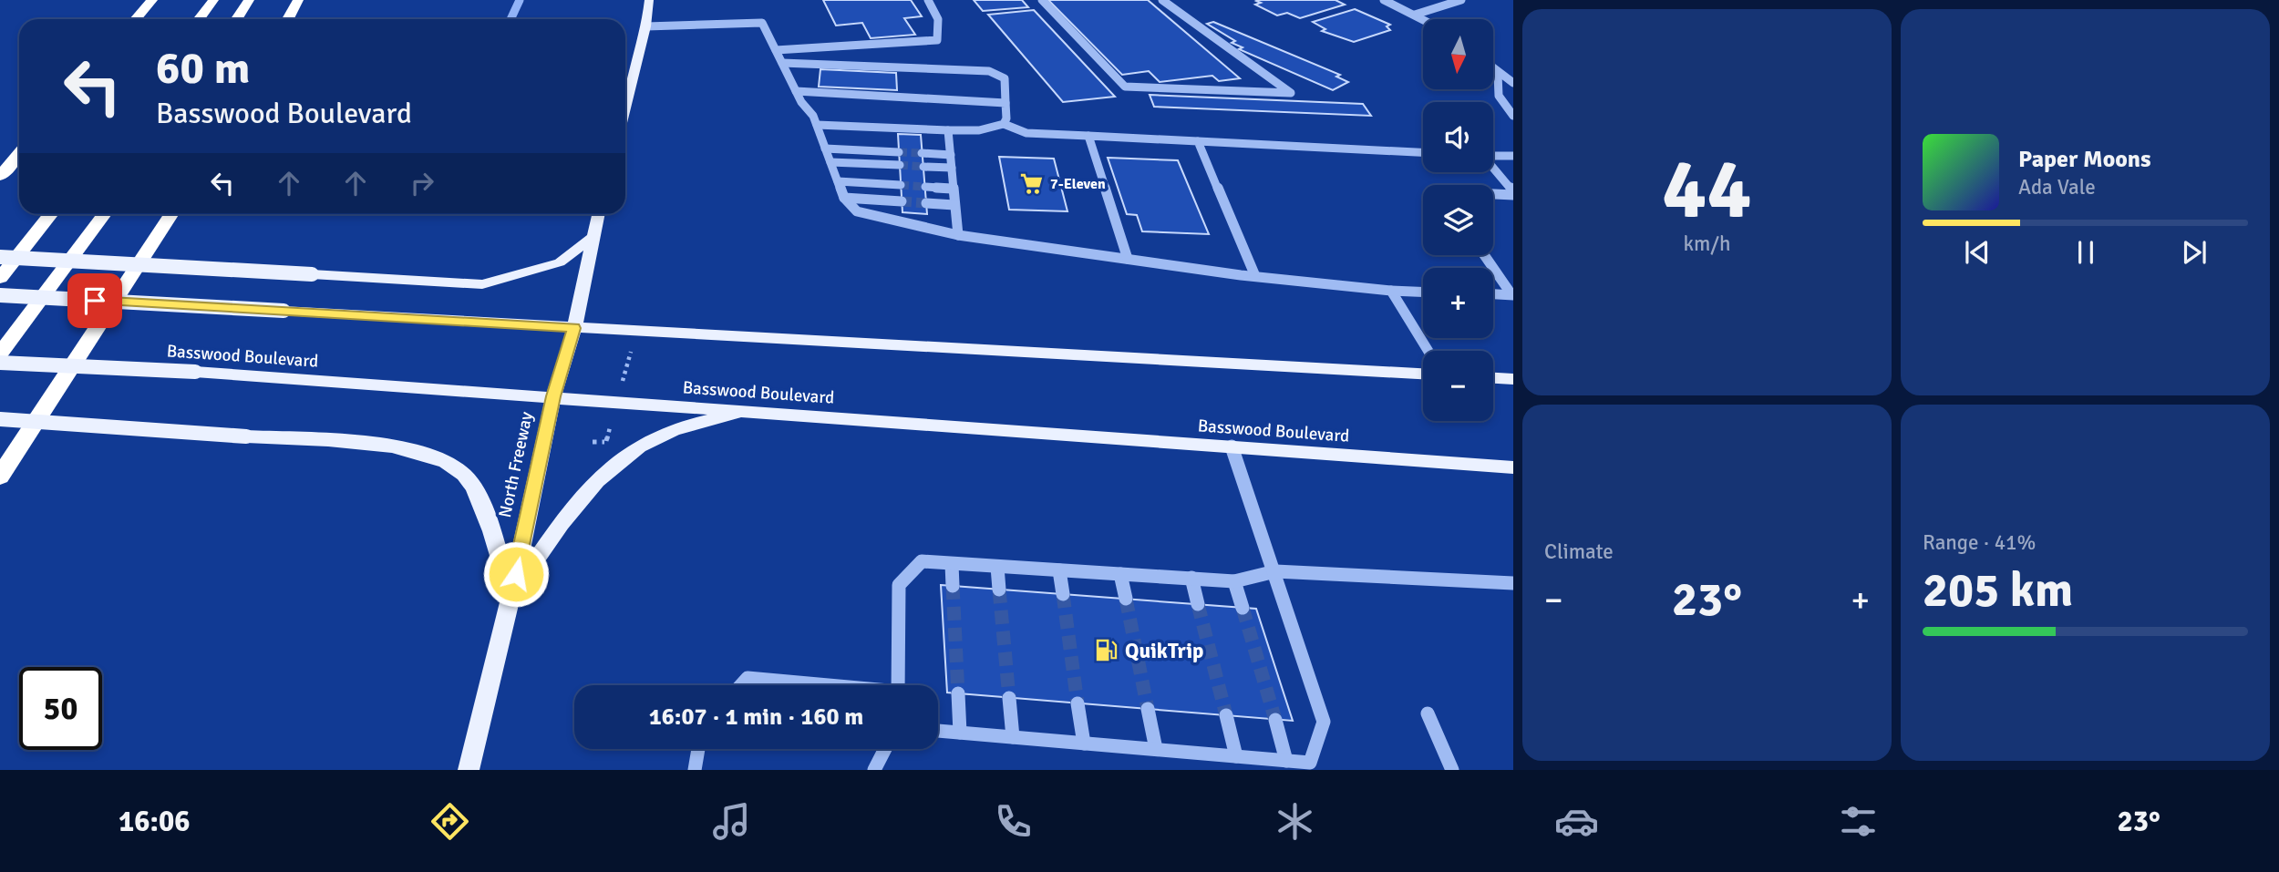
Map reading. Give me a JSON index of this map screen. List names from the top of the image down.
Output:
{
  "streets": {
    "main road": ["Basswood Boulevard", "North Freeway"]
  },
  "crossings": [
    ["Basswood Boulevard", "North Freeway"]
  ],
  "places": {
    "supermarket": ["7-Eleven"],
    "fuel station": ["QuikTrip"]
  },
  "north": "bottom",
  "page": {
    "tile": [
      ["44", "km/h"],
      "Climate",
      ["Range · 41%", "205 km"]
    ],
    "map_buttons": ["+", "−"],
    "turn": ["60 m", "Basswood Boulevard"],
    "song": ["Paper Moons", "Ada Vale"],
    "heat": ["−", "23°", "+"],
    "limit": "50",
    "trip": "16:07 · 1 min · 160 m",
    "tabs": ["16:06", "23°"]
  }
}
